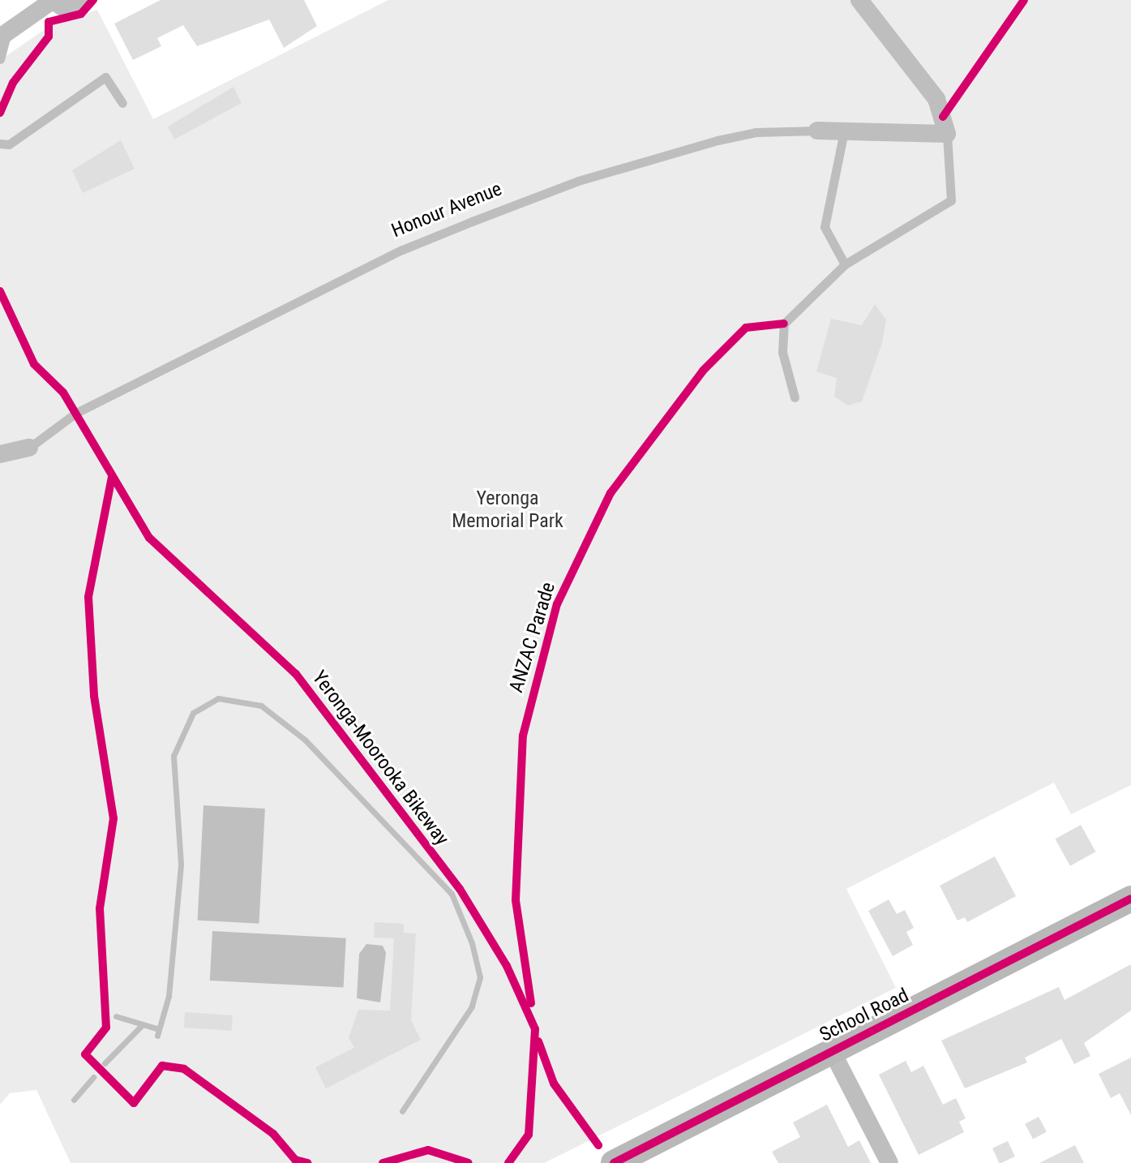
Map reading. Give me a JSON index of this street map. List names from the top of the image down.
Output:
{
  "streets": {
    "street": ["Honour Avenue", "School Road"],
    "cycle path": ["ANZAC Parade", "Yeronga-Moorooka Bikeway"]
  },
  "parks": ["Yeronga Memorial Park"]
}
